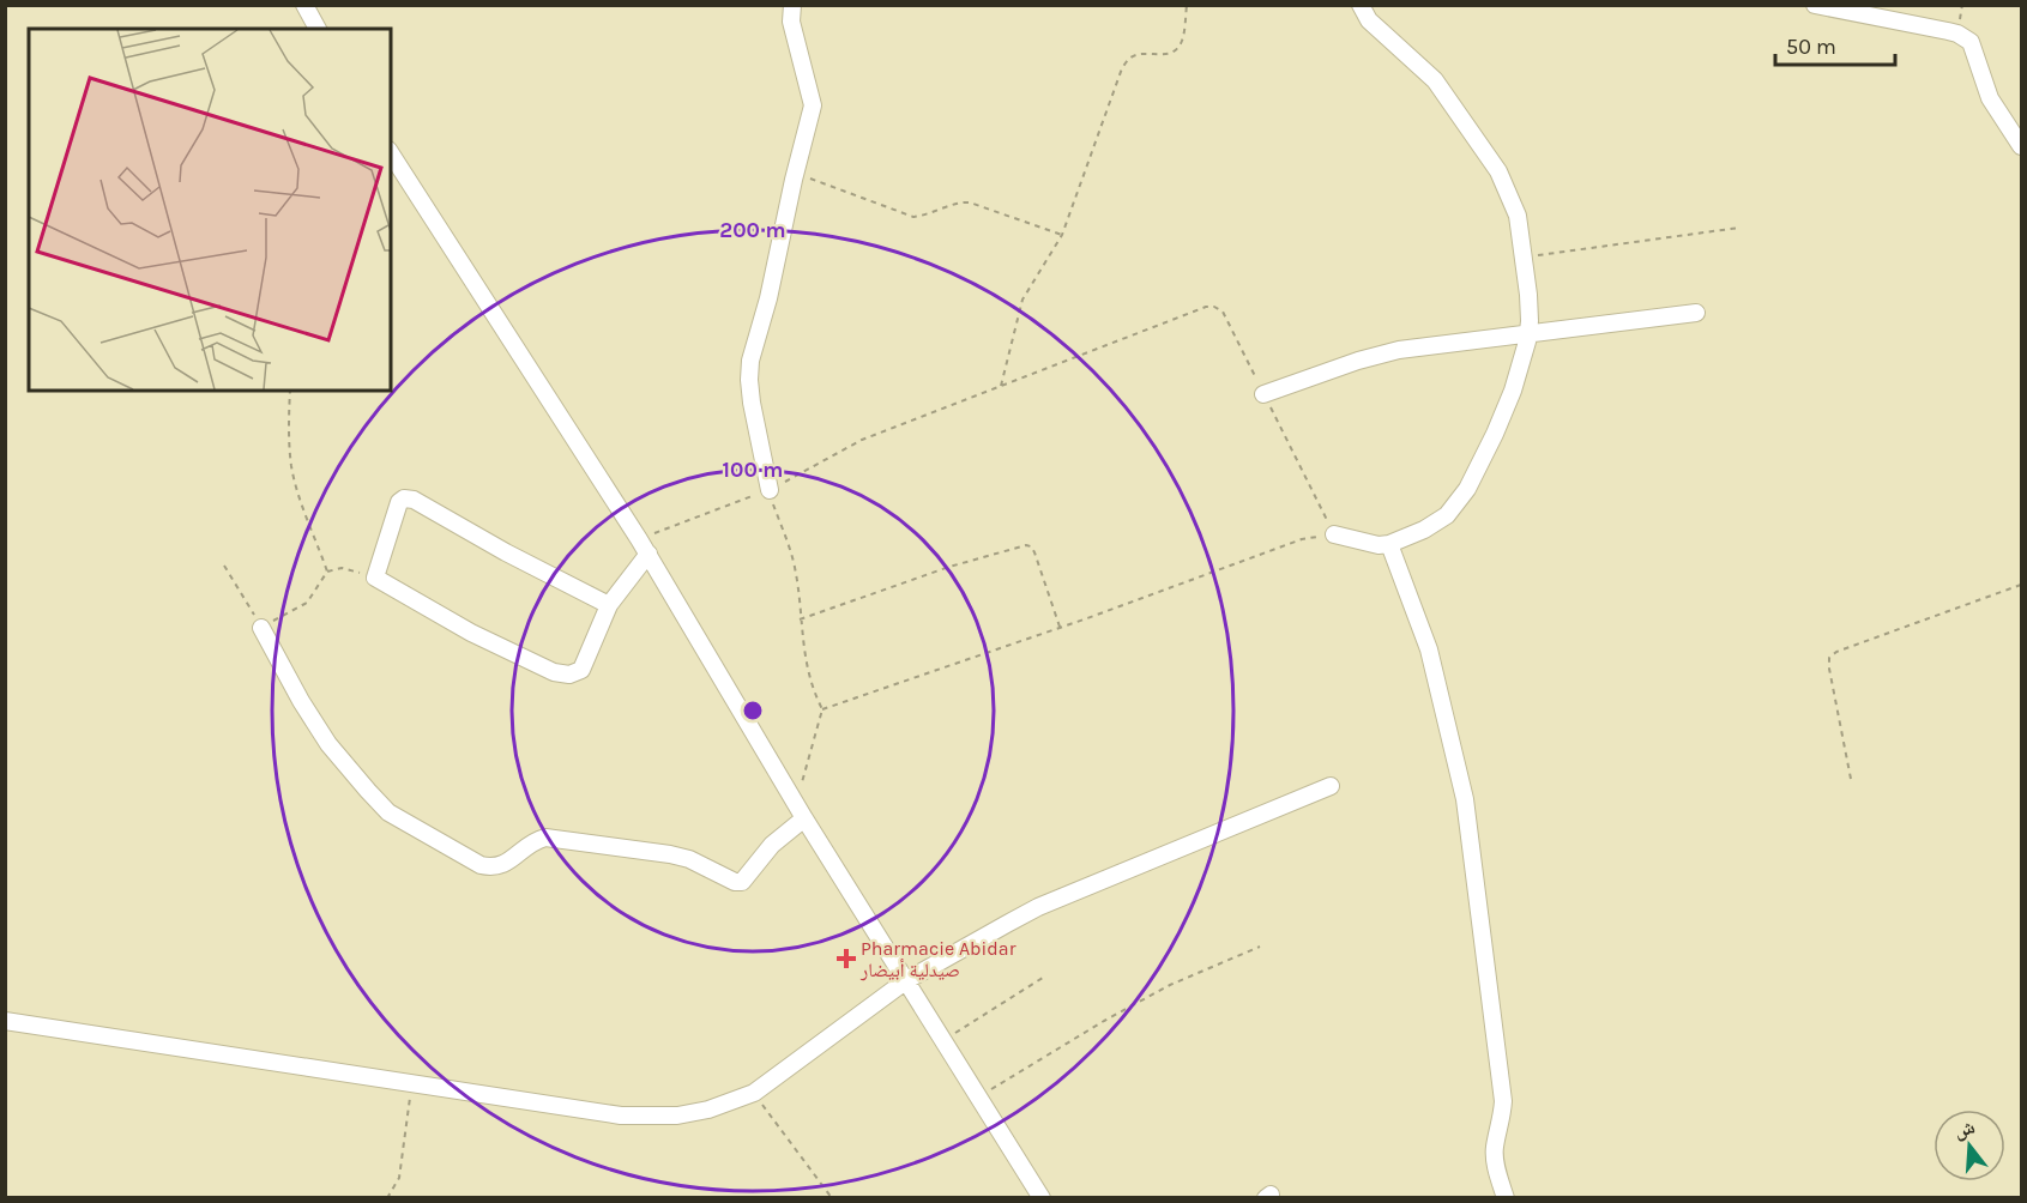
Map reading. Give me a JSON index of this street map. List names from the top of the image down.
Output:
{
  "places": {
    "health": ["Pharmacie Abidar صيدلية أبيضار"]
  },
  "scale_bar": "50 m",
  "north": "top",
  "rings": ["200 m", "100 m"]
}
